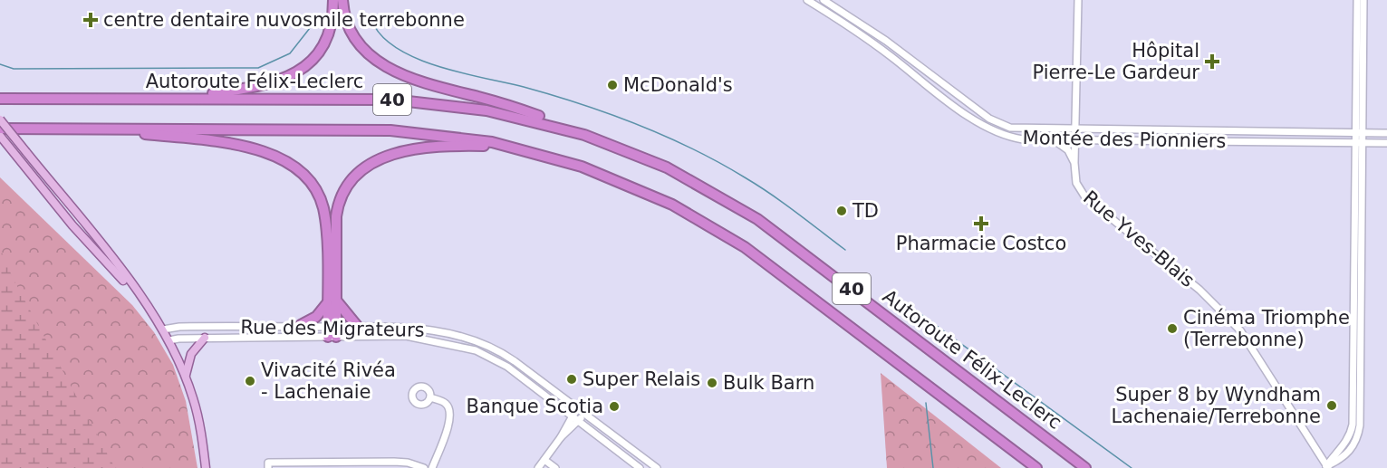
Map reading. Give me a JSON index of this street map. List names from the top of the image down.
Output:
{
  "streets": {
    "highway": ["Autoroute Félix-Leclerc", "40"],
    "street": ["Montée des Pionniers", "Rue Yves-Blais", "Rue des Migrateurs"]
  },
  "crossings": [
    ["Montée des Pionniers", "Rue Yves-Blais"]
  ],
  "places": {
    "health": ["centre dentaire nuvosmile terrebonne", "Hôpital Pierre-Le Gardeur", "Pharmacie Costco"],
    "other": [
      "McDonald's",
      "TD",
      "Cinéma Triomphe (Terrebonne)",
      "Super Relais",
      "Vivacité Rivéa - Lachenaie",
      "Bulk Barn",
      "Super 8 by Wyndham Lachenaie/Terrebonne",
      "Banque Scotia"
    ]
  }
}
